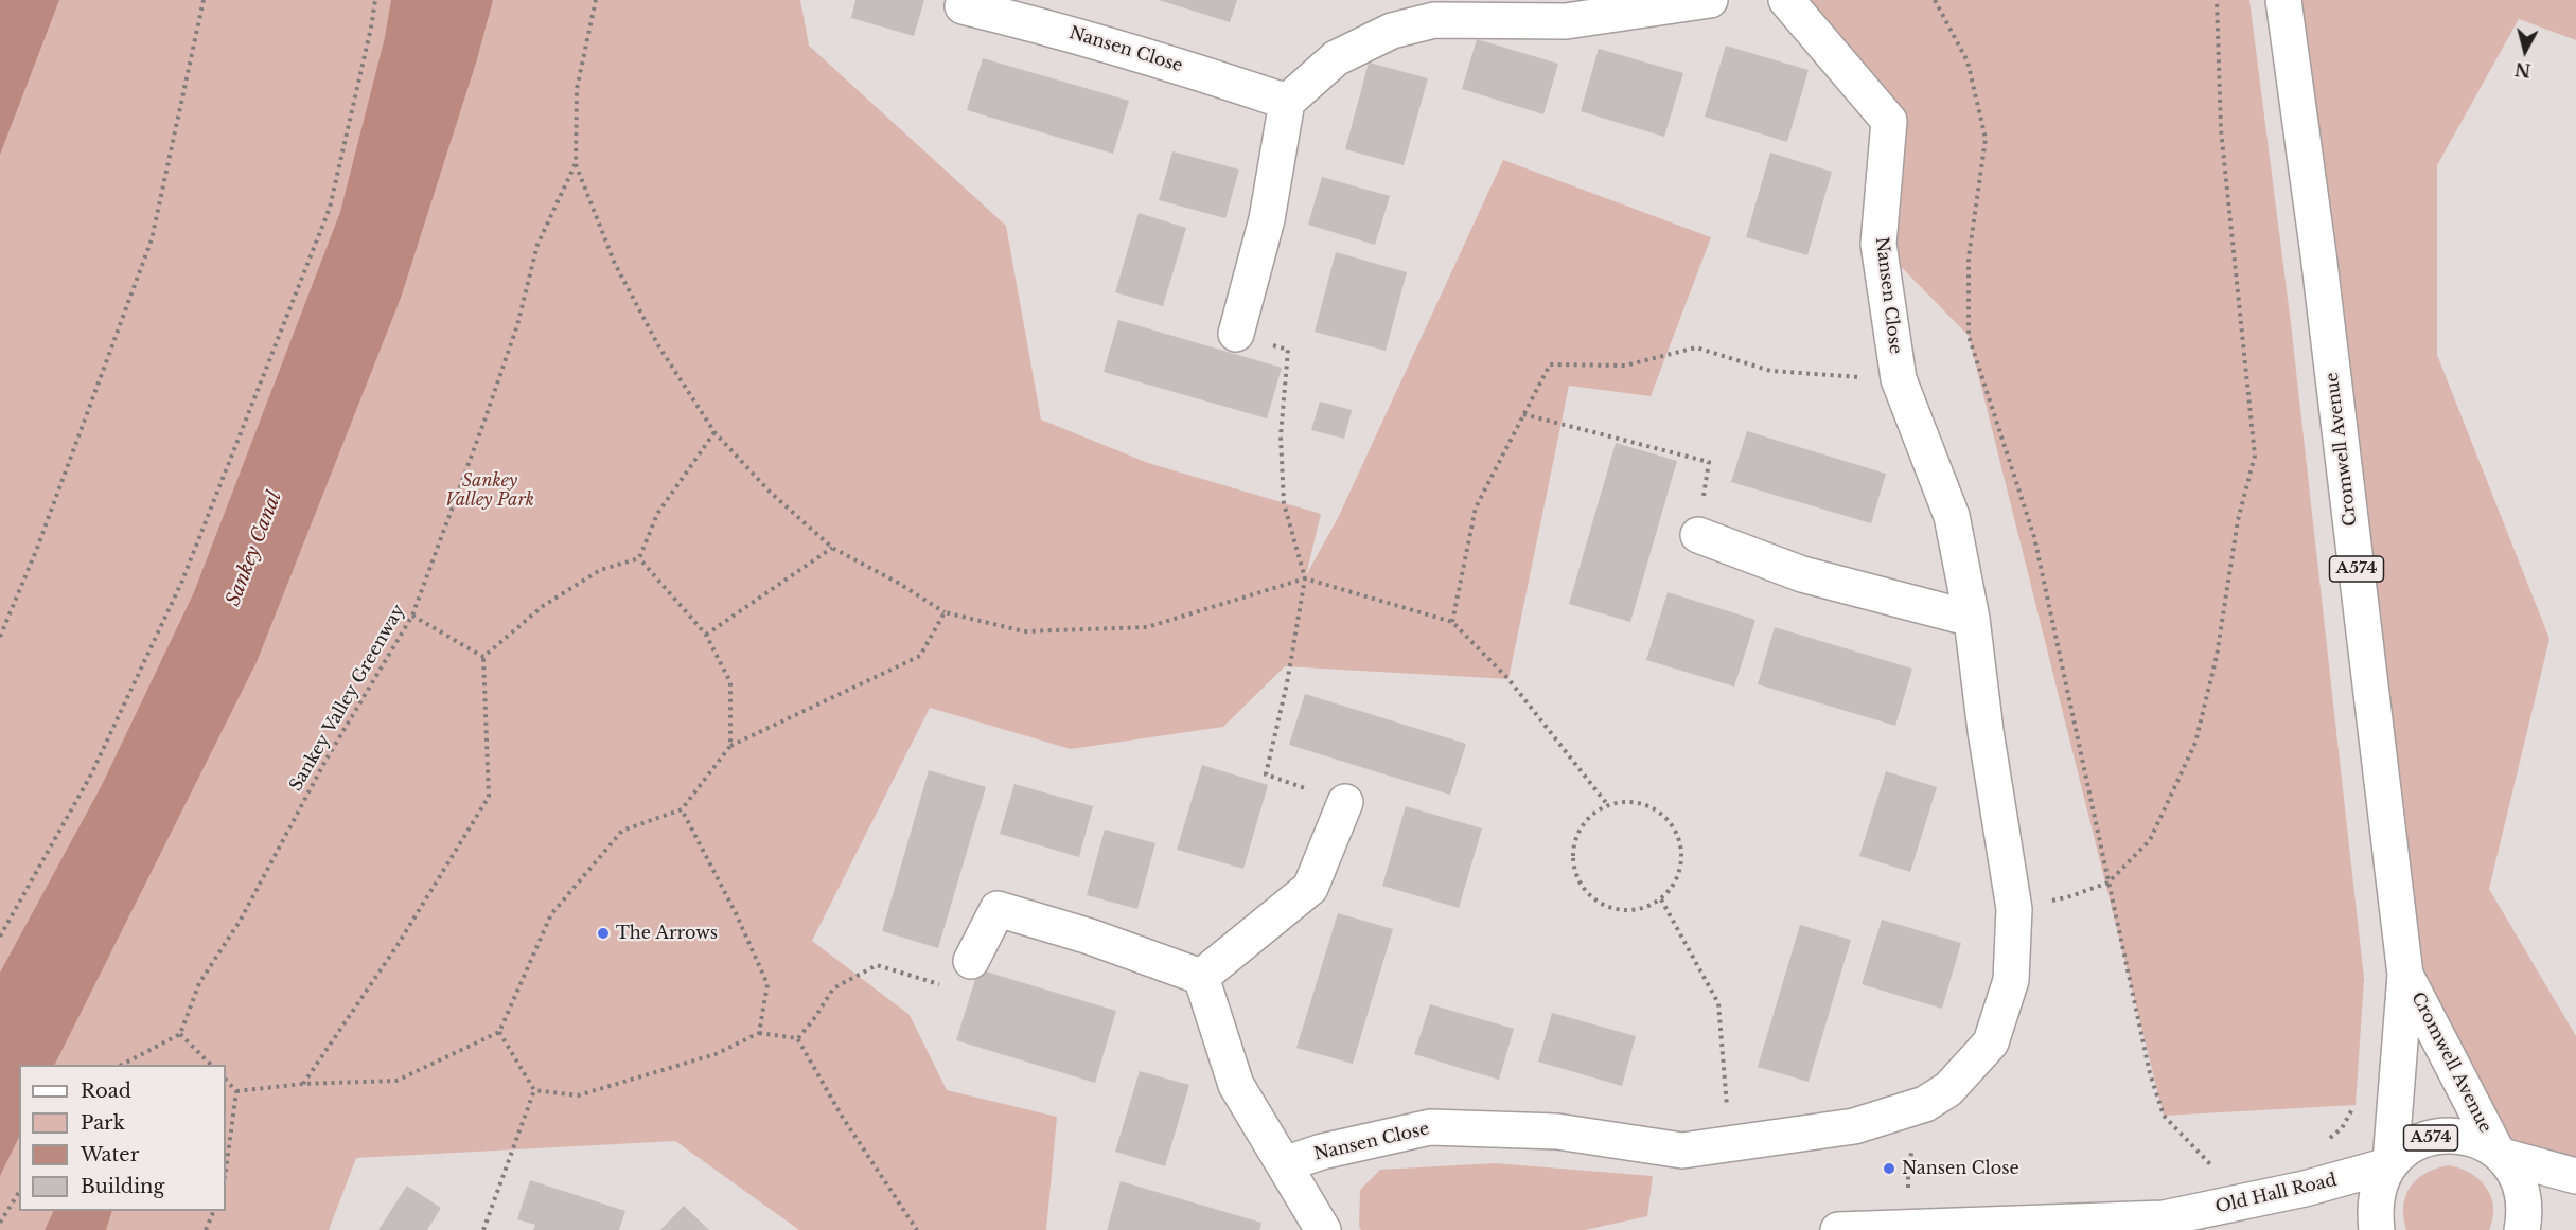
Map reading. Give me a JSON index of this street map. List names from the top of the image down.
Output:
{
  "streets": {
    "street": [
      "Nansen Close",
      "Cromwell Avenue",
      "A574",
      "Old Hall Road"
    ],
    "path": ["Sankey Valley Greenway"]
  },
  "crossings": [
    ["Cromwell Avenue", "A574"],
    ["Cromwell Avenue", "Old Hall Road"],
    ["A574", "Old Hall Road"]
  ],
  "water": ["Sankey Canal"],
  "parks": ["Sankey Valley Park"],
  "places": ["The Arrows", "Nansen Close"],
  "legend": [
    "Road",
    "Park",
    "Water",
    "Building"
  ],
  "north": "bottom"
}
